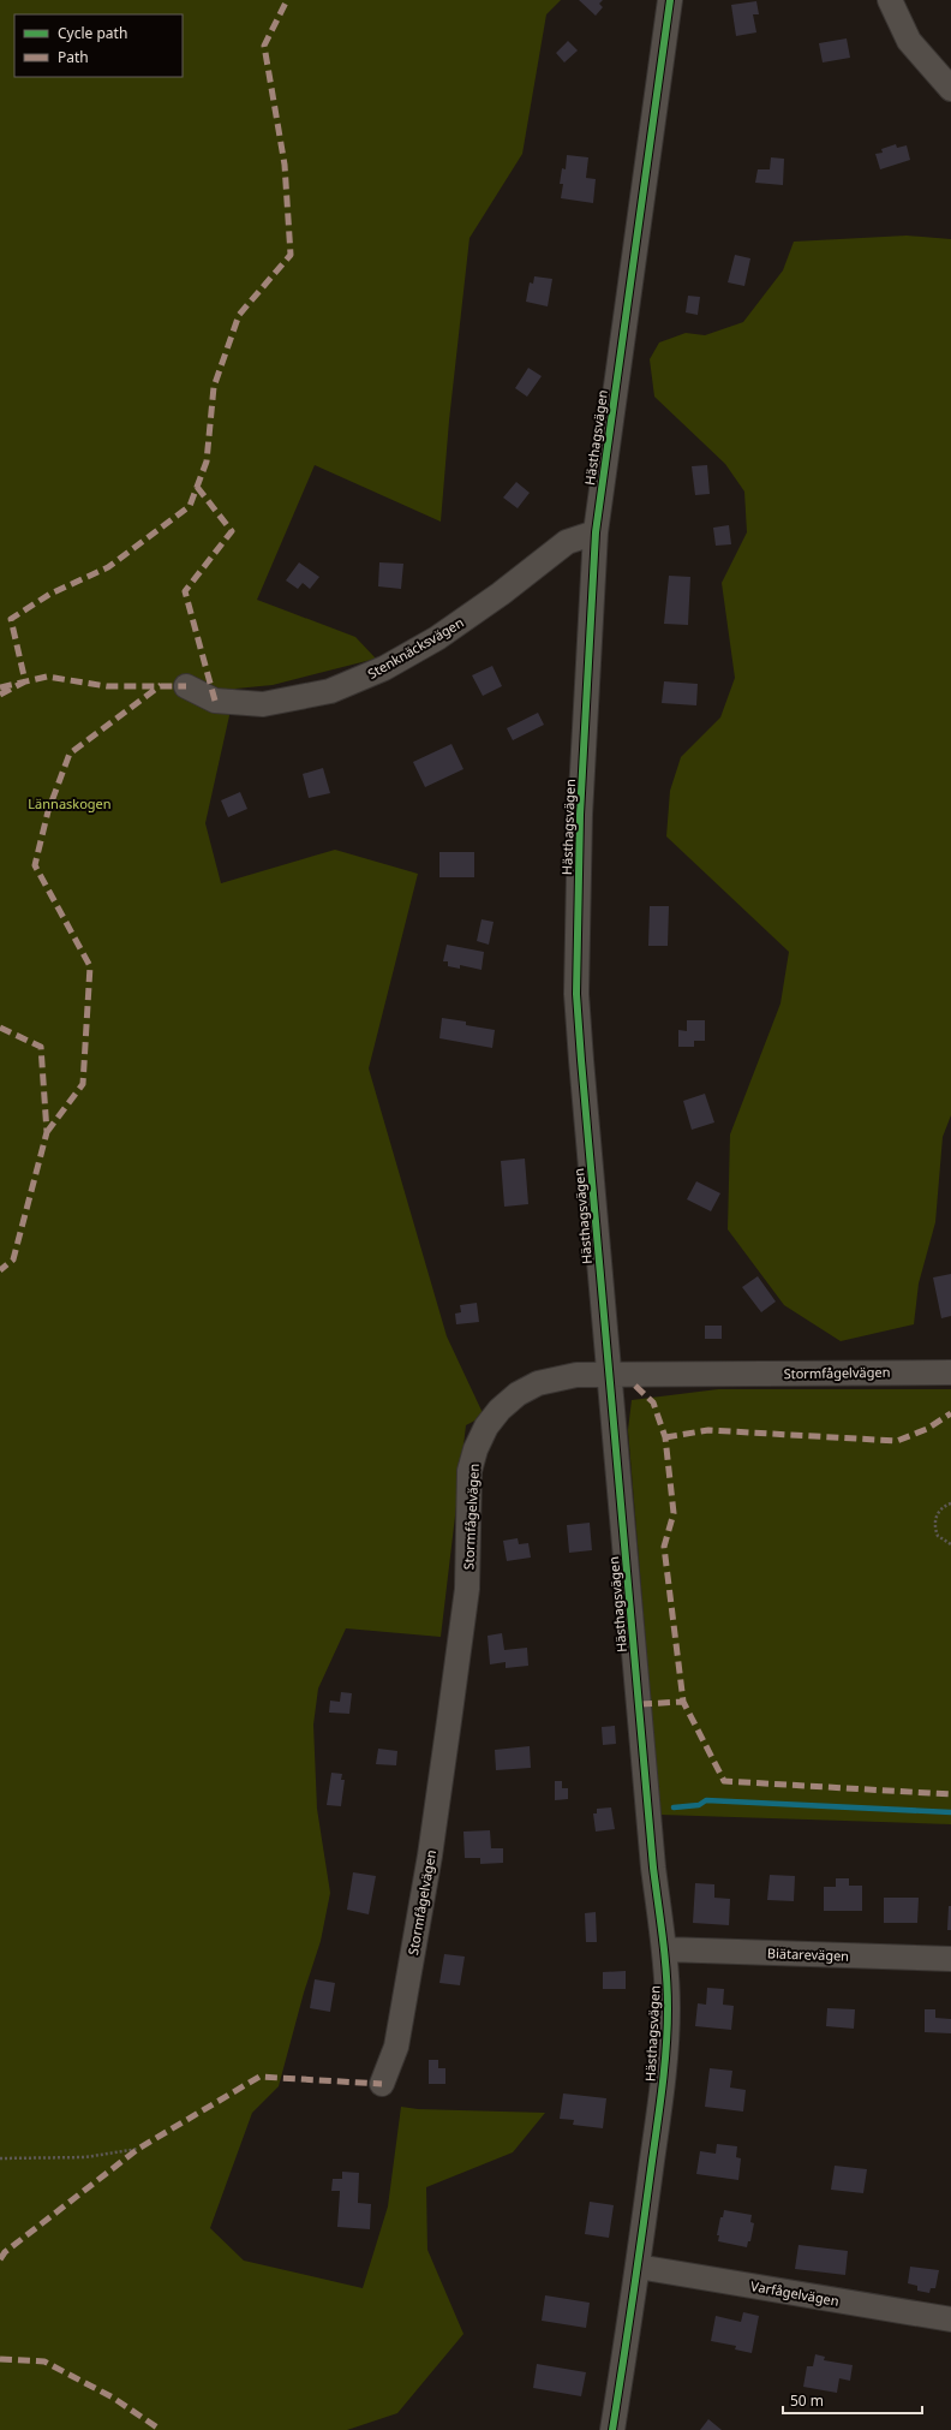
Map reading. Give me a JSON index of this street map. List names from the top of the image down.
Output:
{
  "streets": {
    "street": [
      "Hästhagsvägen",
      "Stenknäcksvägen",
      "Stormfågelvägen",
      "Biätarevägen",
      "Varfågelvägen"
    ]
  },
  "crossings": [
    ["Hästhagsvägen", "Stenknäcksvägen"],
    ["Hästhagsvägen", "Stormfågelvägen"],
    ["Hästhagsvägen", "Biätarevägen"],
    ["Hästhagsvägen", "Varfågelvägen"]
  ],
  "parks": ["Lännaskogen"],
  "legend": ["Cycle path", "Path"],
  "scale_bar": "50 m"
}
